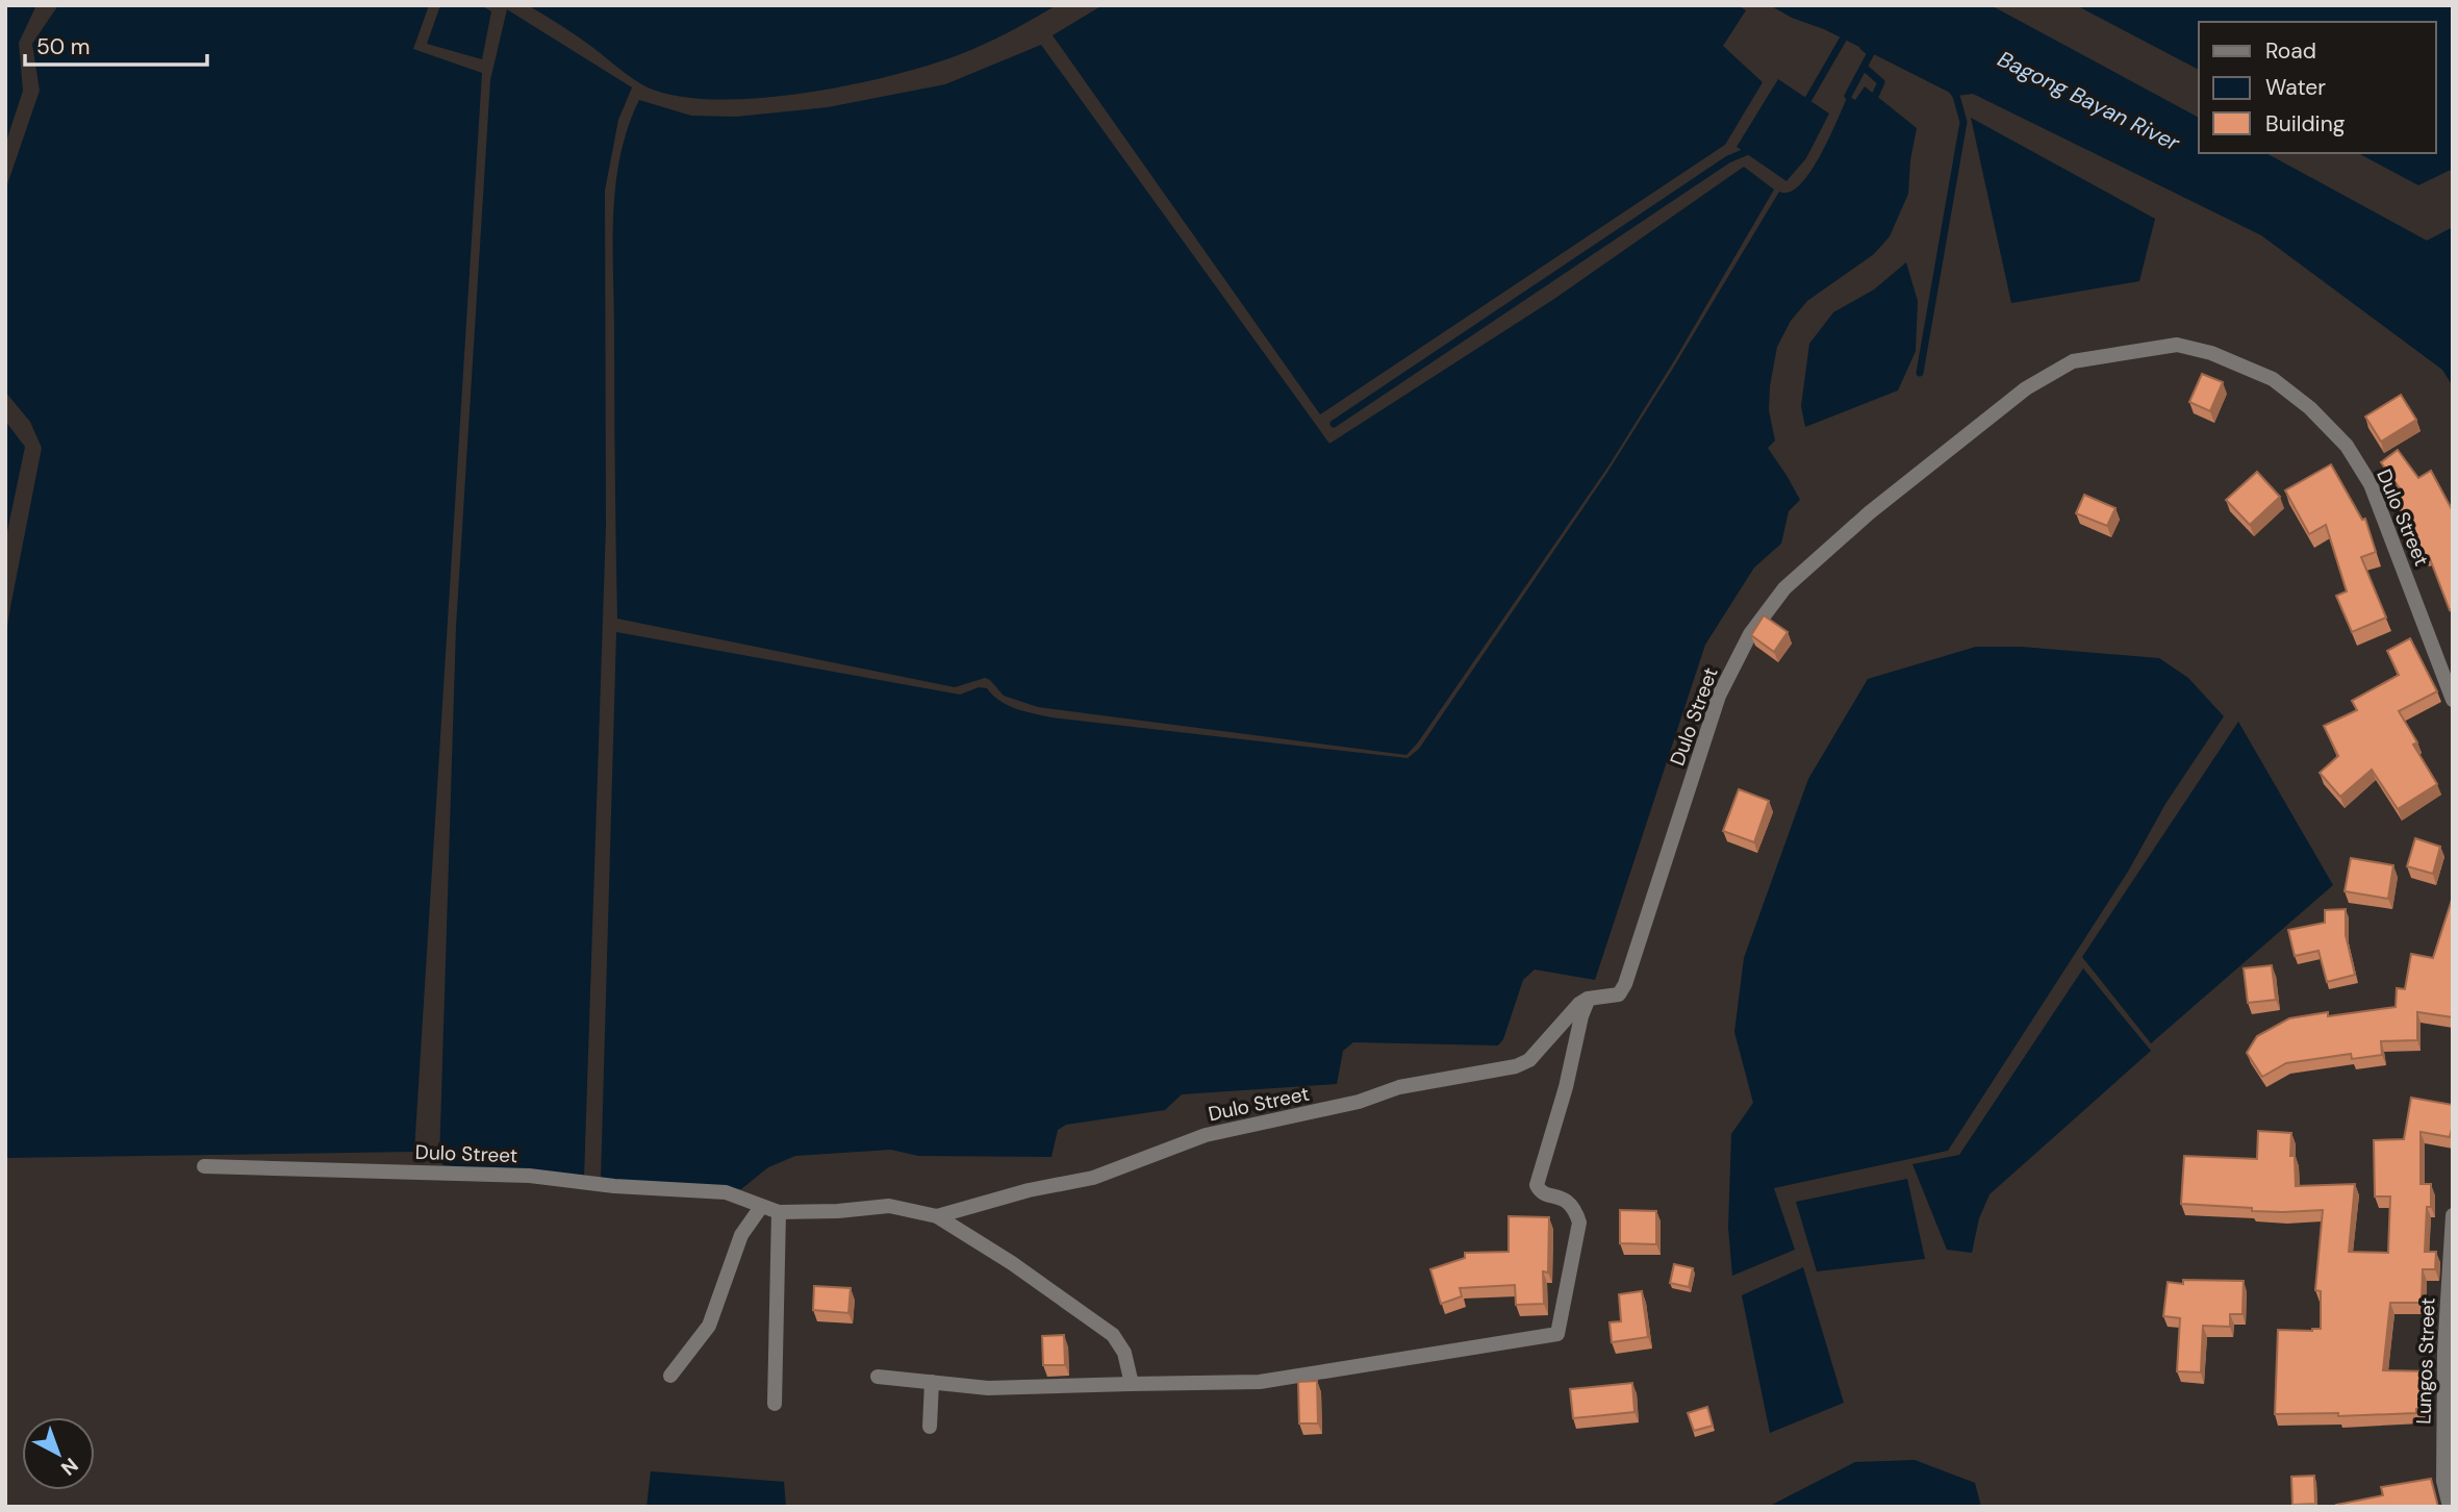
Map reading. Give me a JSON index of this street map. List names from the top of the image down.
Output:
{
  "streets": {
    "street": ["Dulo Street", "Lungos Street"]
  },
  "water": ["Bagong Bayan River"],
  "legend": ["Road", "Water", "Building"],
  "scale_bar": "50 m",
  "north": "bottom right"
}
